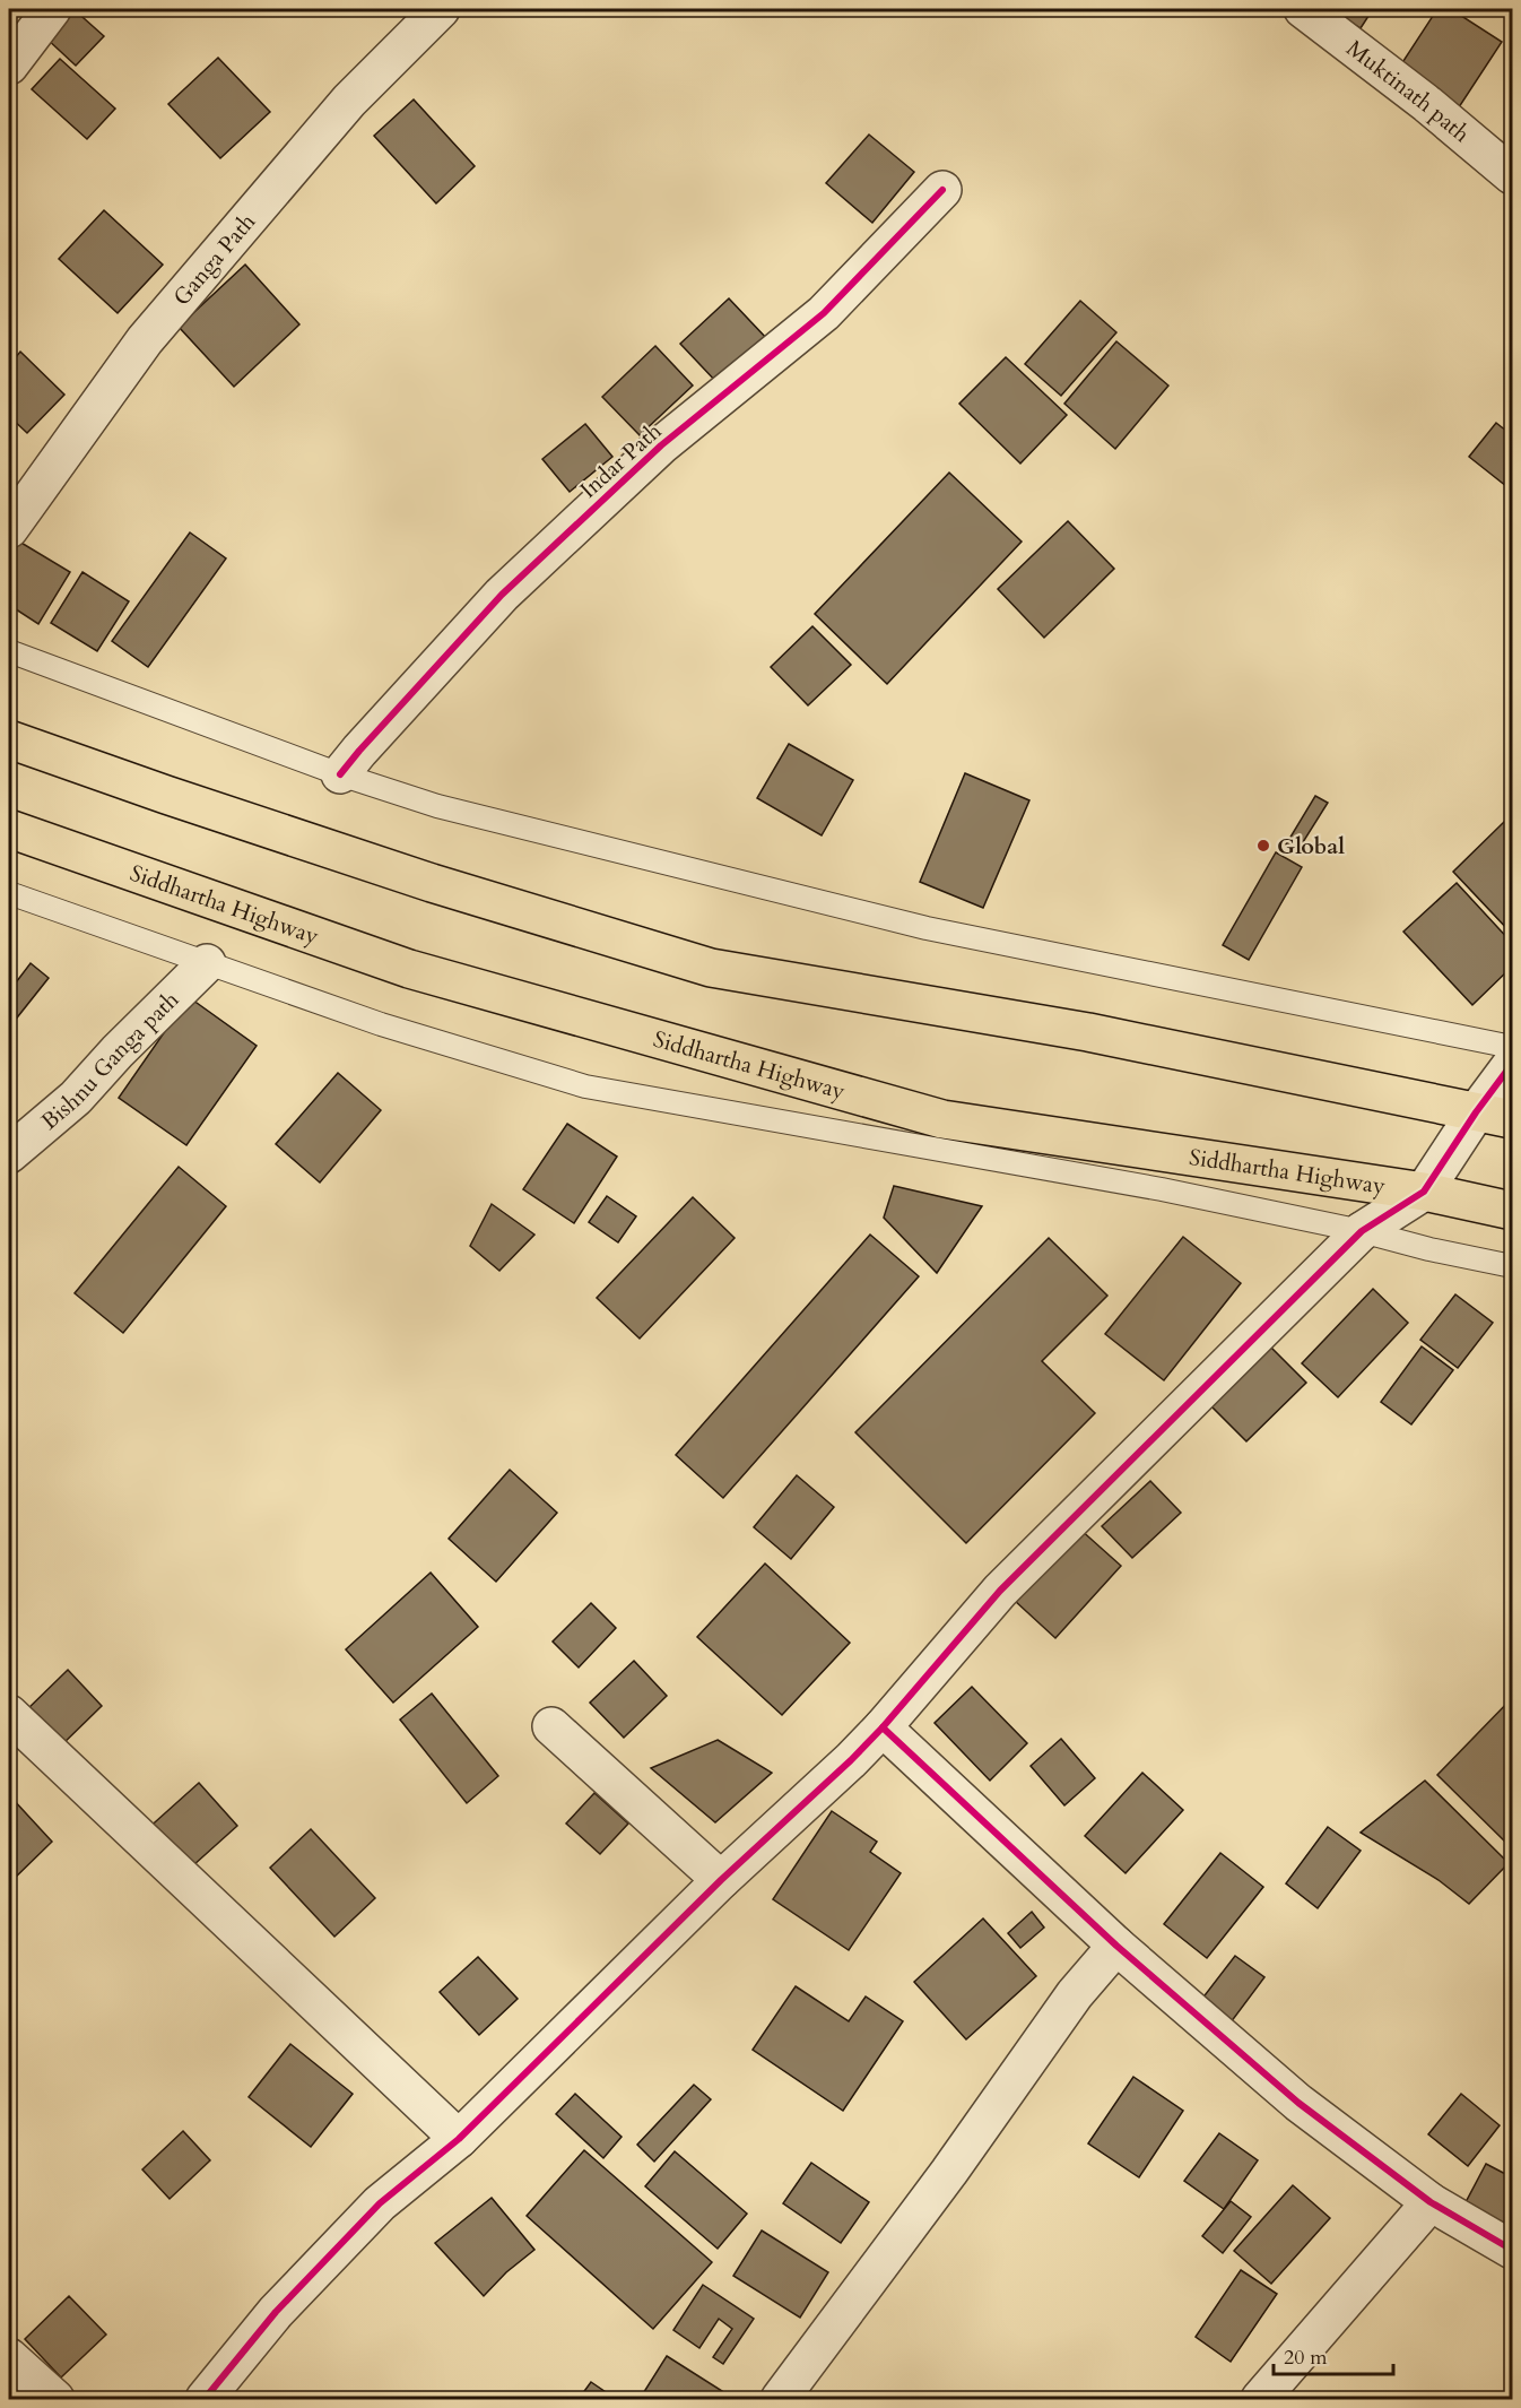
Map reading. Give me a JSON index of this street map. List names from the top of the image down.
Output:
{
  "streets": {
    "highway": ["Siddhartha Highway"],
    "street": [
      "Muktinath path",
      "Ganga Path",
      "Indar Path",
      "Bishnu Ganga path"
    ]
  },
  "places": ["Global"],
  "scale_bar": "20 m"
}
